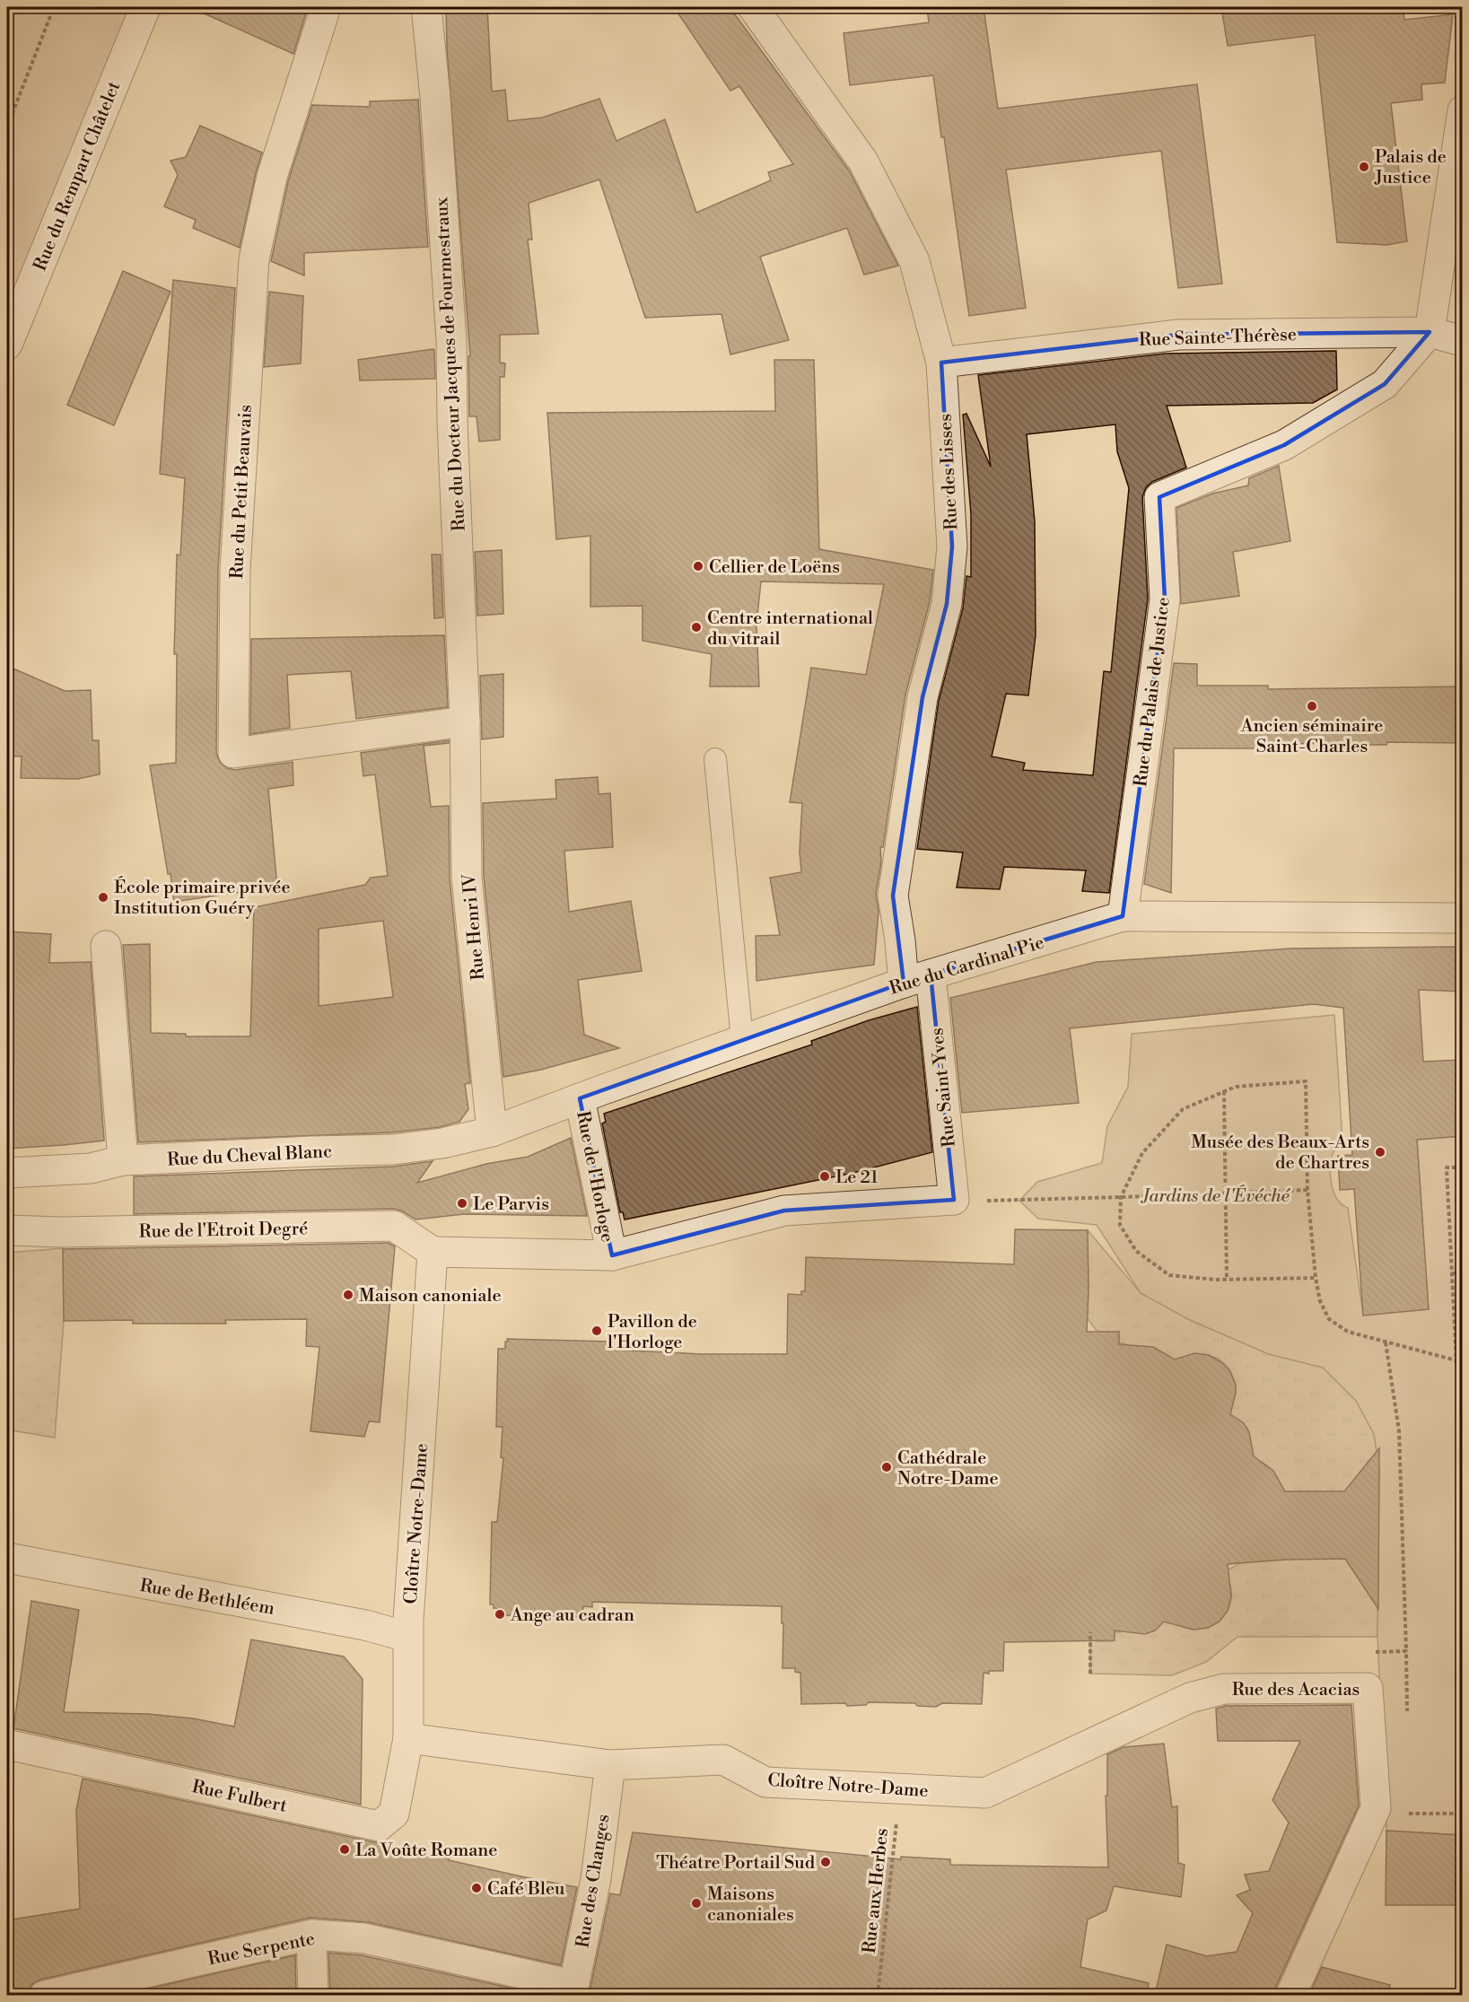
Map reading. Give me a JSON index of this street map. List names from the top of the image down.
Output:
{
  "streets": {
    "street": [
      "Rue du Rempart Châtelet",
      "Rue Sainte-Thérèse",
      "Rue du Docteur Jacques de Fourmestraux",
      "Rue des Lisses",
      "Rue du Petit Beauvais",
      "Rue du Palais de Justice",
      "Rue Henri IV",
      "Rue du Cardinal Pie",
      "Rue Saint-Yves",
      "Rue du Cheval Blanc",
      "Rue de l'Horloge",
      "Rue de l'Etroit Degré",
      "Cloître Notre-Dame",
      "Rue de Bethléem",
      "Rue des Acacias",
      "Rue Fulbert",
      "Rue des Changes",
      "Rue Serpente"
    ],
    "path": ["Rue aux Herbes"]
  },
  "crossings": [
    ["Rue Sainte-Thérèse", "Rue des Lisses"],
    ["Rue Sainte-Thérèse", "Rue du Palais de Justice"],
    ["Rue du Docteur Jacques de Fourmestraux", "Rue du Petit Beauvais"],
    ["Rue du Docteur Jacques de Fourmestraux", "Rue Henri IV"],
    ["Rue des Lisses", "Rue du Cardinal Pie"],
    ["Rue des Lisses", "Rue Saint-Yves"],
    ["Rue du Petit Beauvais", "Rue Henri IV"],
    ["Rue du Palais de Justice", "Rue du Cardinal Pie"],
    ["Rue Henri IV", "Rue du Cardinal Pie"],
    ["Rue Henri IV", "Rue du Cheval Blanc"],
    ["Rue du Cardinal Pie", "Rue Saint-Yves"],
    ["Rue du Cardinal Pie", "Rue du Cheval Blanc"],
    ["Rue du Cardinal Pie", "Rue de l'Horloge"],
    ["Rue de l'Etroit Degré", "Cloître Notre-Dame"],
    ["Cloître Notre-Dame", "Rue de Bethléem"],
    ["Cloître Notre-Dame", "Rue des Acacias"],
    ["Cloître Notre-Dame", "Rue Fulbert"],
    ["Cloître Notre-Dame", "Rue des Changes"],
    ["Cloître Notre-Dame", "Rue aux Herbes"],
    ["Rue des Changes", "Rue Serpente"]
  ],
  "parks": ["Jardins de l'Évéché"],
  "places": [
    "Palais de Justice",
    "Cellier de Loëns",
    "Centre international du vitrail",
    "Ancien séminaire Saint-Charles",
    "École primaire privée Institution Guéry",
    "Musée des Beaux-Arts de Chartres",
    "Le 21",
    "Le Parvis",
    "Maison canoniale",
    "Pavillon de l'Horloge",
    "Cathédrale Notre-Dame",
    "Ange au cadran",
    "La Voûte Romane",
    "Théatre Portail Sud",
    "Café Bleu",
    "Maisons canoniales"
  ]
}
